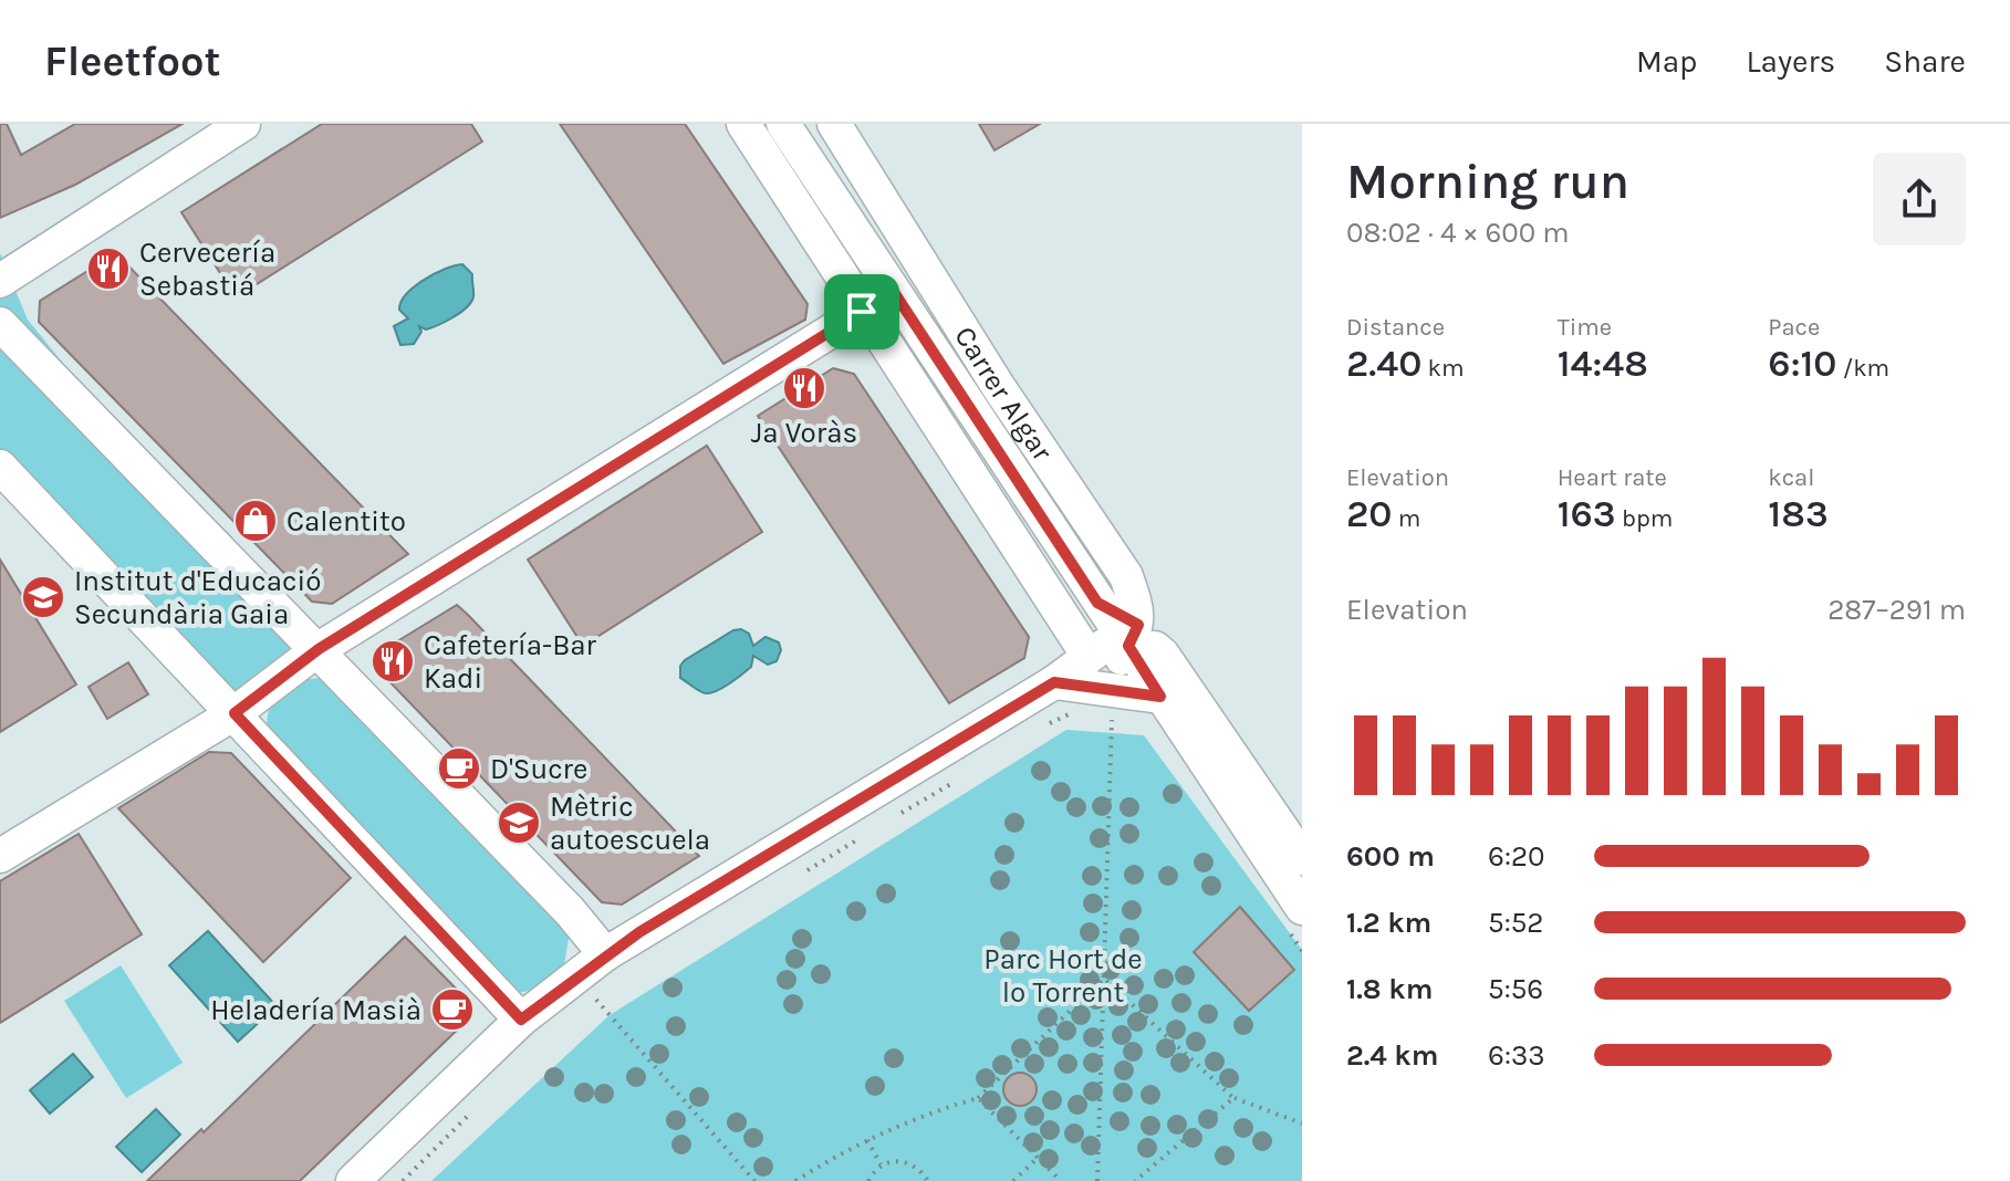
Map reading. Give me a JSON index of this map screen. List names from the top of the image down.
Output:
{
  "streets": {
    "street": ["Carrer Algar"]
  },
  "parks": ["Parc Hort de lo Torrent"],
  "places": {
    "restaurant": ["Cervecería Sebastiá", "Ja Voràs", "Cafetería-Bar Kadi"],
    "shop": ["Calentito"],
    "school or university": ["Institut d'Educació Secundària Gaia", "Mètric autoescuela"],
    "cafe": ["D'Sucre", "Heladería Masià"]
  },
  "page": {
    "header": "Fleetfoot",
    "nav": ["Map", "Layers", "Share"],
    "heading": ["Morning run", "08:02 · 4 × 600 m"],
    "stats": [
      ["Distance", "2.40 km"],
      ["Time", "14:48"],
      ["Pace", "6:10 /km"],
      ["Elevation", "20 m"],
      ["Heart rate", "163 bpm"],
      ["kcal", "183"]
    ],
    "chart": ["Elevation", "287–291 m"],
    "list": [
      {
        "name": "600 m",
        "note": "6:20"
      },
      {
        "name": "1.2 km",
        "note": "5:52"
      },
      {
        "name": "1.8 km",
        "note": "5:56"
      },
      {
        "name": "2.4 km",
        "note": "6:33"
      }
    ]
  }
}
